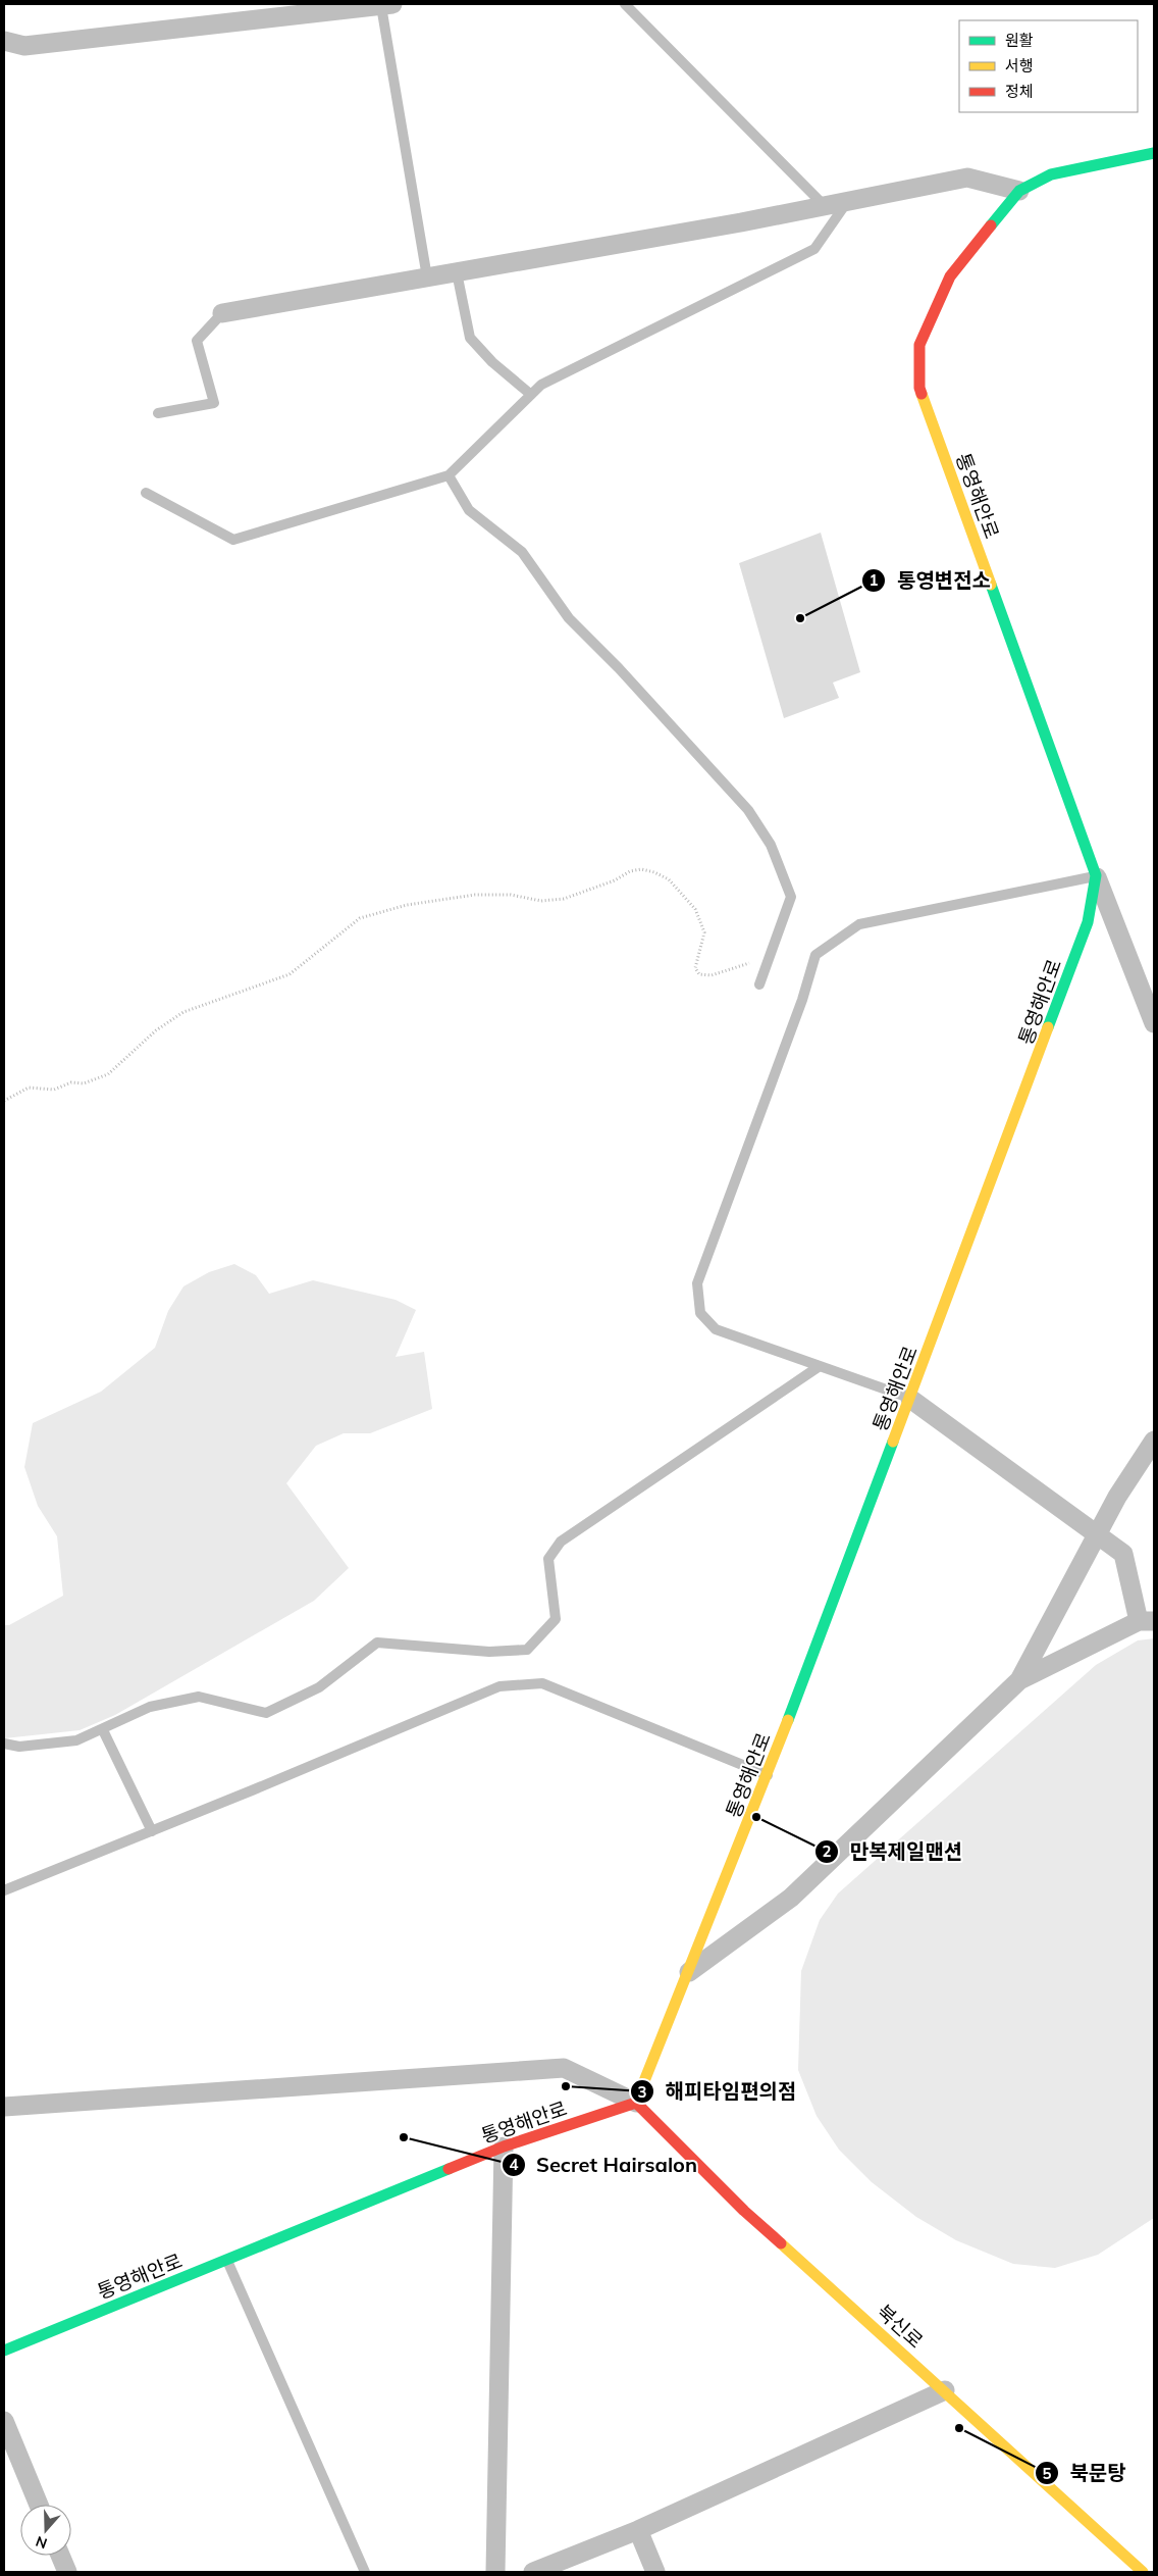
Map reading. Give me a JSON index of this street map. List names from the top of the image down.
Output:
{
  "streets": {
    "street": ["통영해안로", "북신로"]
  },
  "crossings": [
    ["통영해안로", "북신로"]
  ],
  "places": [
    "통영변전소",
    "만복제일맨션",
    "해피타임편의점",
    "Secret Hairsalon",
    "북문탕"
  ],
  "legend": ["원활", "서행", "정체"],
  "north": "bottom"
}
